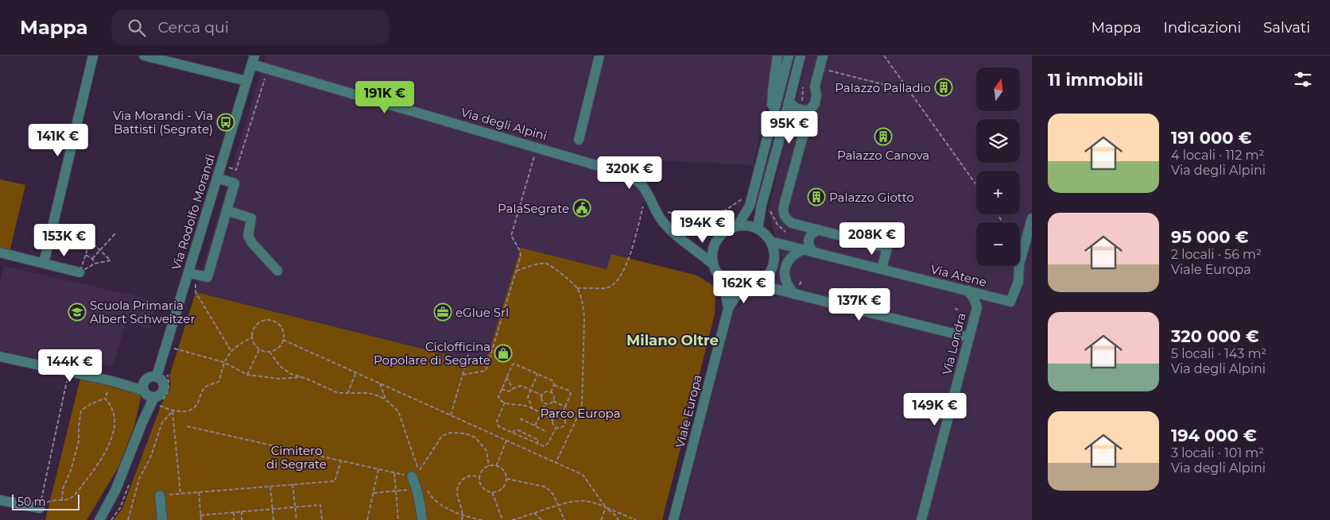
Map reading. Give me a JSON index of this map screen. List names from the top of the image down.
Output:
{
  "streets": {
    "street": [
      "Via degli Alpini",
      "Via Rodolfo Morandi",
      "Via Atene",
      "Via Londra",
      "Viale Europa"
    ]
  },
  "crossings": [
    ["Via degli Alpini", "Via Rodolfo Morandi"],
    ["Via degli Alpini", "Via Atene"],
    ["Via degli Alpini", "Viale Europa"],
    ["Via Atene", "Via Londra"],
    ["Via Atene", "Viale Europa"]
  ],
  "districts": ["Milano Oltre"],
  "parks": ["Parco Europa", "Cimitero di Segrate"],
  "places": {
    "building": ["Palazzo Palladio", "Palazzo Canova", "Palazzo Giotto"],
    "bus stop": ["Via Morandi - Via Battisti (Segrate)"],
    "public building": ["PalaSegrate"],
    "school or university": ["Scuola Primaria Albert Schweitzer"],
    "office": ["eGlue Srl"],
    "shop": ["Ciclofficina Popolare di Segrate"]
  },
  "scale_bar": "50 m",
  "north": "top",
  "page": {
    "header": "Mappa",
    "search": "Cerca qui",
    "nav": ["Mappa", "Indicazioni", "Salvati"],
    "heading": "11 immobili",
    "map_buttons": ["+", "−"],
    "price": [
      "191K €",
      "95K €",
      "141K €",
      "320K €",
      "194K €",
      "208K €",
      "153K €",
      "162K €",
      "137K €",
      "144K €",
      "149K €"
    ],
    "list": [
      {
        "name": "191 000 €",
        "note": "4 locali · 112 m² · Via degli Alpini"
      },
      {
        "name": "95 000 €",
        "note": "2 locali · 56 m² · Viale Europa"
      },
      {
        "name": "320 000 €",
        "note": "5 locali · 143 m² · Via degli Alpini"
      },
      {
        "name": "194 000 €",
        "note": "3 locali · 101 m² · Via degli Alpini"
      }
    ],
    "scale": "50 m"
  }
}
